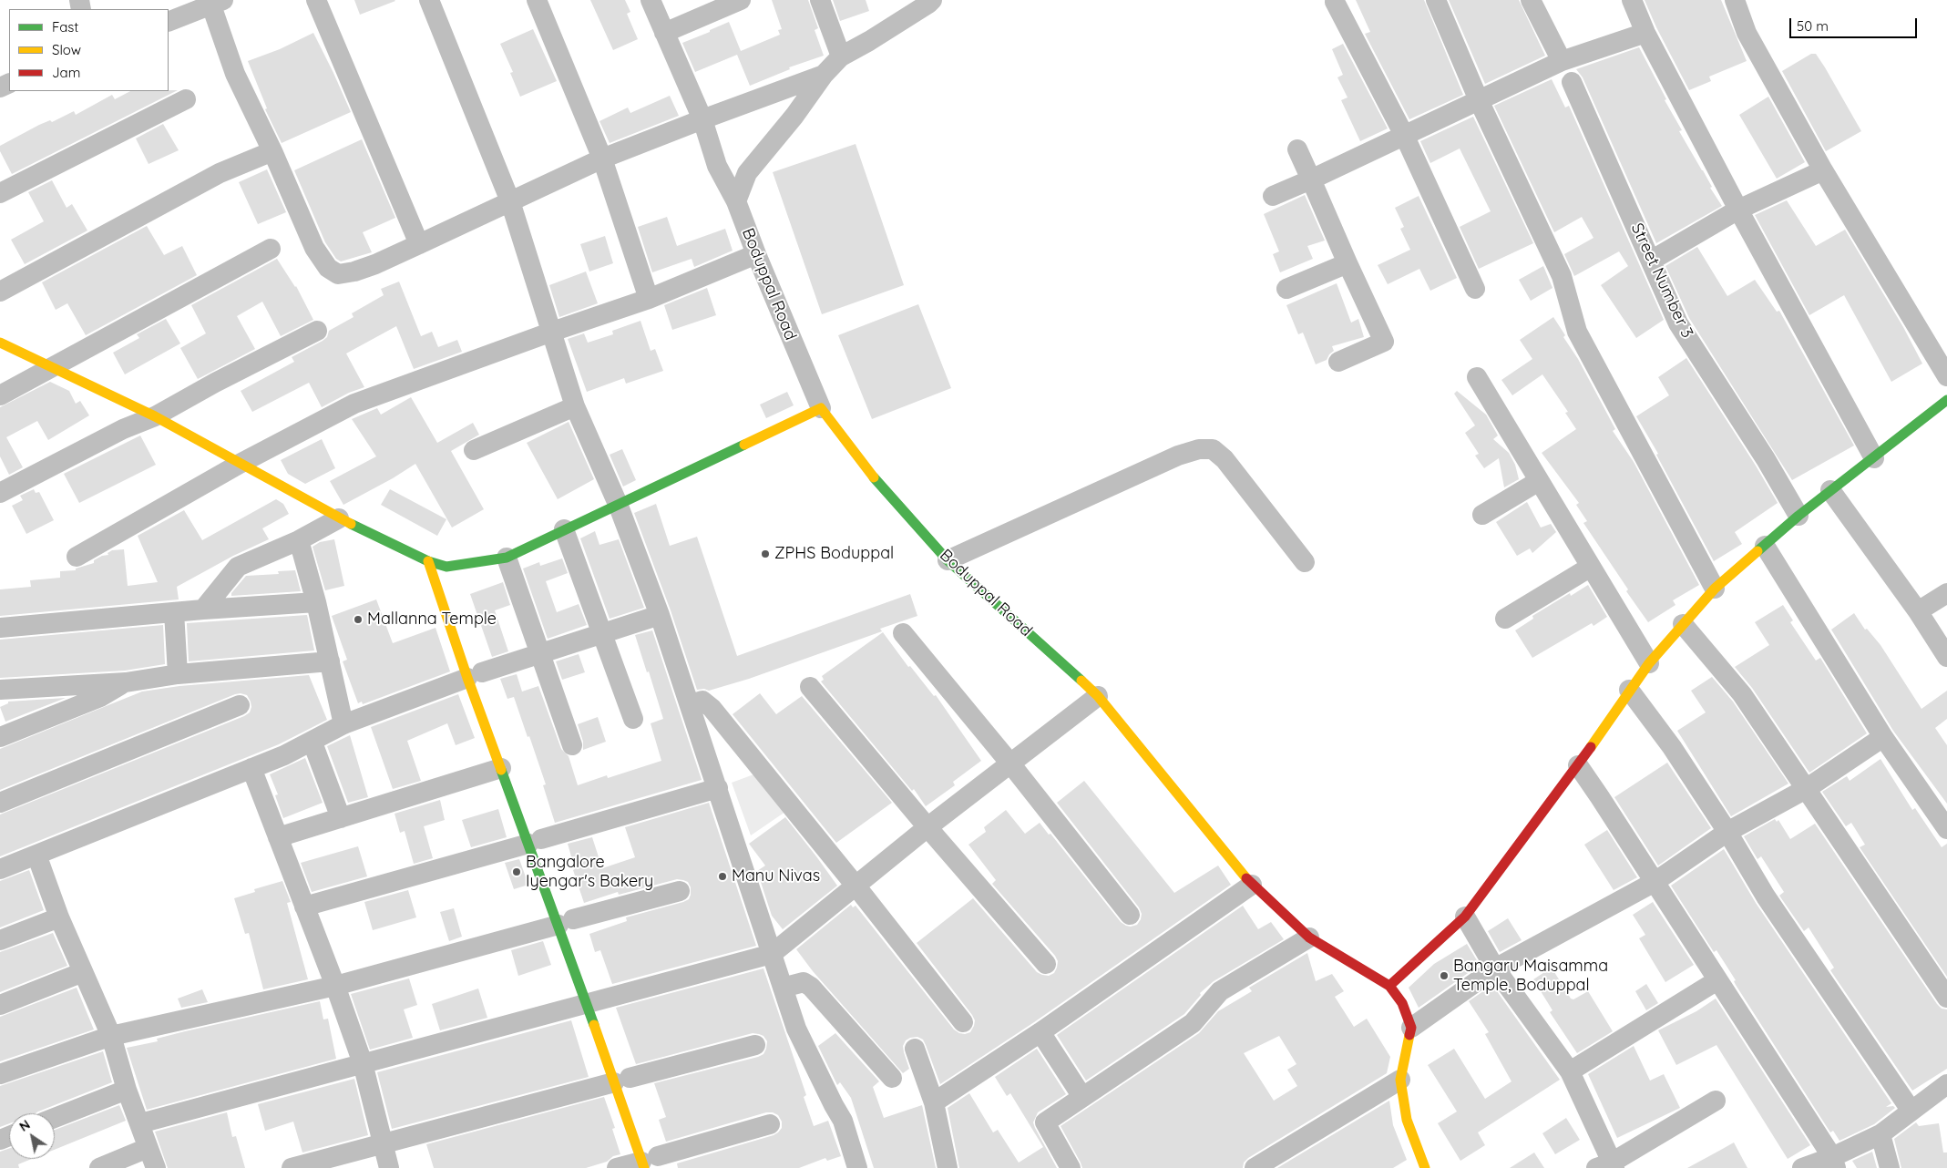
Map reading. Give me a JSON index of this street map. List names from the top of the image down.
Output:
{
  "streets": {
    "street": ["Street Number 3", "Boduppal Road"]
  },
  "places": [
    "ZPHS Boduppal",
    "Mallanna Temple",
    "Bangalore Iyengar's Bakery",
    "Manu Nivas",
    "Bangaru Maisamma Temple, Boduppal"
  ],
  "legend": ["Fast", "Slow", "Jam"],
  "scale_bar": "50 m",
  "north": "top left"
}
